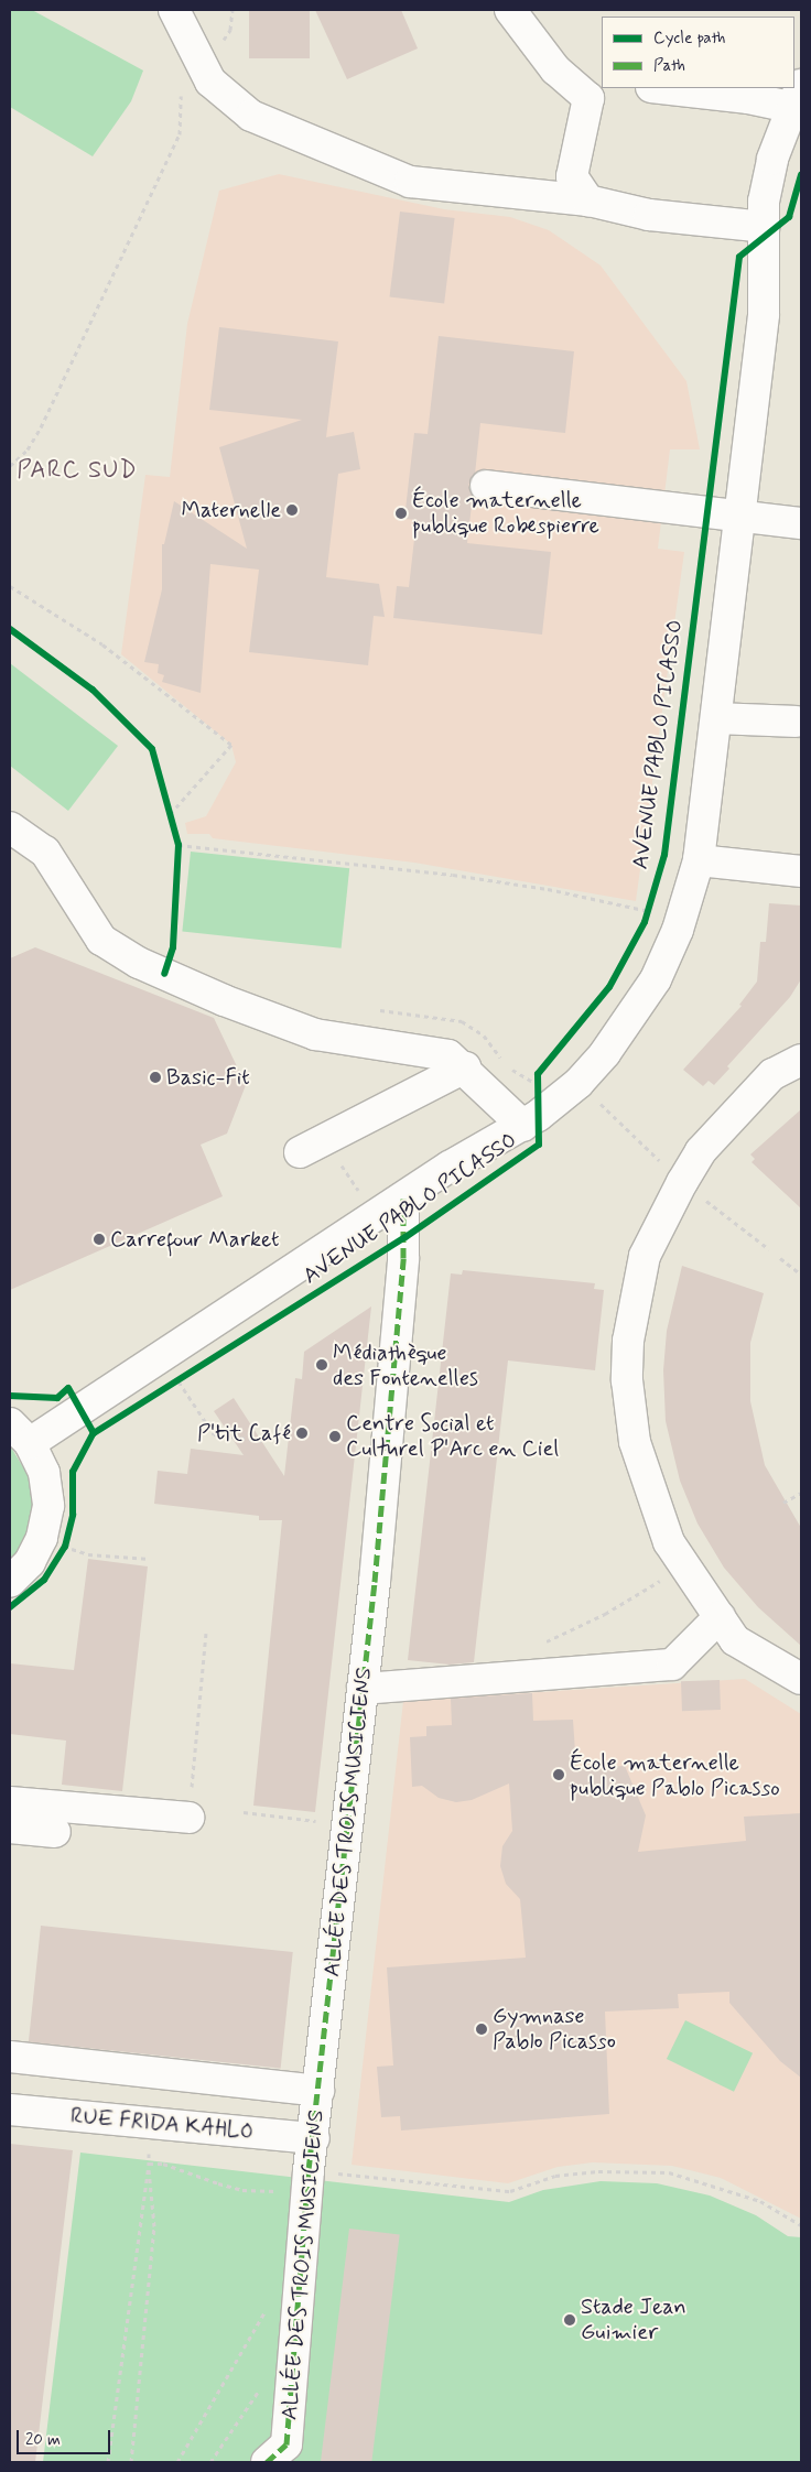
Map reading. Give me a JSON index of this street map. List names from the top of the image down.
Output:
{
  "streets": {
    "street": ["AVENUE PABLO PICASSO", "ALLÉE DES TROIS MUSICIENS", "RUE FRIDA KAHLO"]
  },
  "crossings": [
    ["AVENUE PABLO PICASSO", "ALLÉE DES TROIS MUSICIENS"],
    ["ALLÉE DES TROIS MUSICIENS", "RUE FRIDA KAHLO"]
  ],
  "districts": ["PARC SUD"],
  "places": [
    "Maternelle",
    "École maternelle publique Robespierre",
    "Basic-Fit",
    "Carrefour Market",
    "Médiathèque des Fontenelles",
    "P'tit Café",
    "Centre Social et Culturel P'Arc en Ciel",
    "École maternelle publique Pablo Picasso",
    "Gymnase Pablo Picasso",
    "Stade Jean Guimier"
  ],
  "legend": ["Cycle path", "Path"],
  "scale_bar": "20 m"
}
